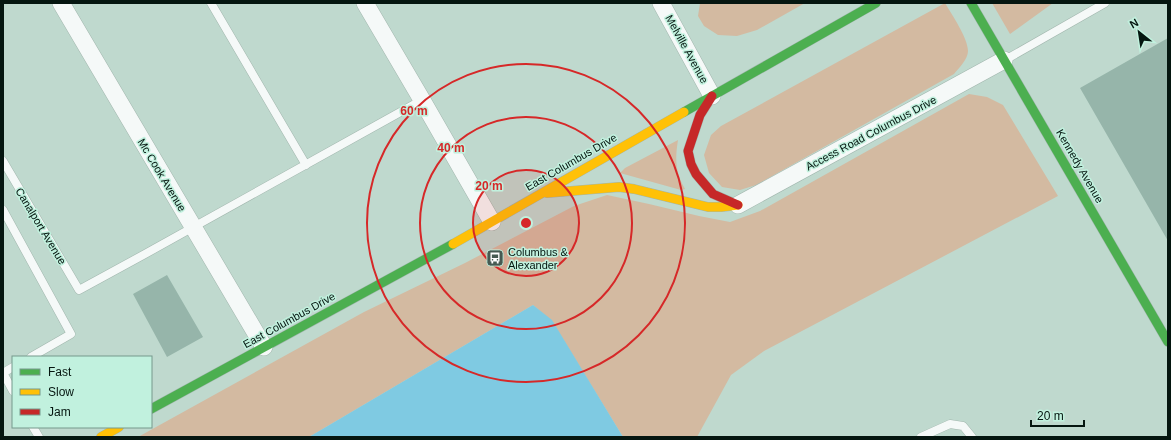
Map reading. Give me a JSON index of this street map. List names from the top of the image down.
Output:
{
  "streets": {
    "main road": ["East Columbus Drive", "Kennedy Avenue"],
    "street": ["Melville Avenue", "Access Road Columbus Drive", "Mc Cook Avenue"],
    "lane": ["Canalport Avenue"]
  },
  "crossings": [
    ["Melville Avenue", "East Columbus Drive"],
    ["Access Road Columbus Drive", "Kennedy Avenue"],
    ["East Columbus Drive", "Mc Cook Avenue"],
    ["Mc Cook Avenue", "Canalport Avenue"]
  ],
  "places": {
    "bus stop": ["Columbus & Alexander"]
  },
  "legend": ["Fast", "Slow", "Jam"],
  "scale_bar": "20 m",
  "north": "top left",
  "rings": ["60 m", "40 m", "20 m"]
}
